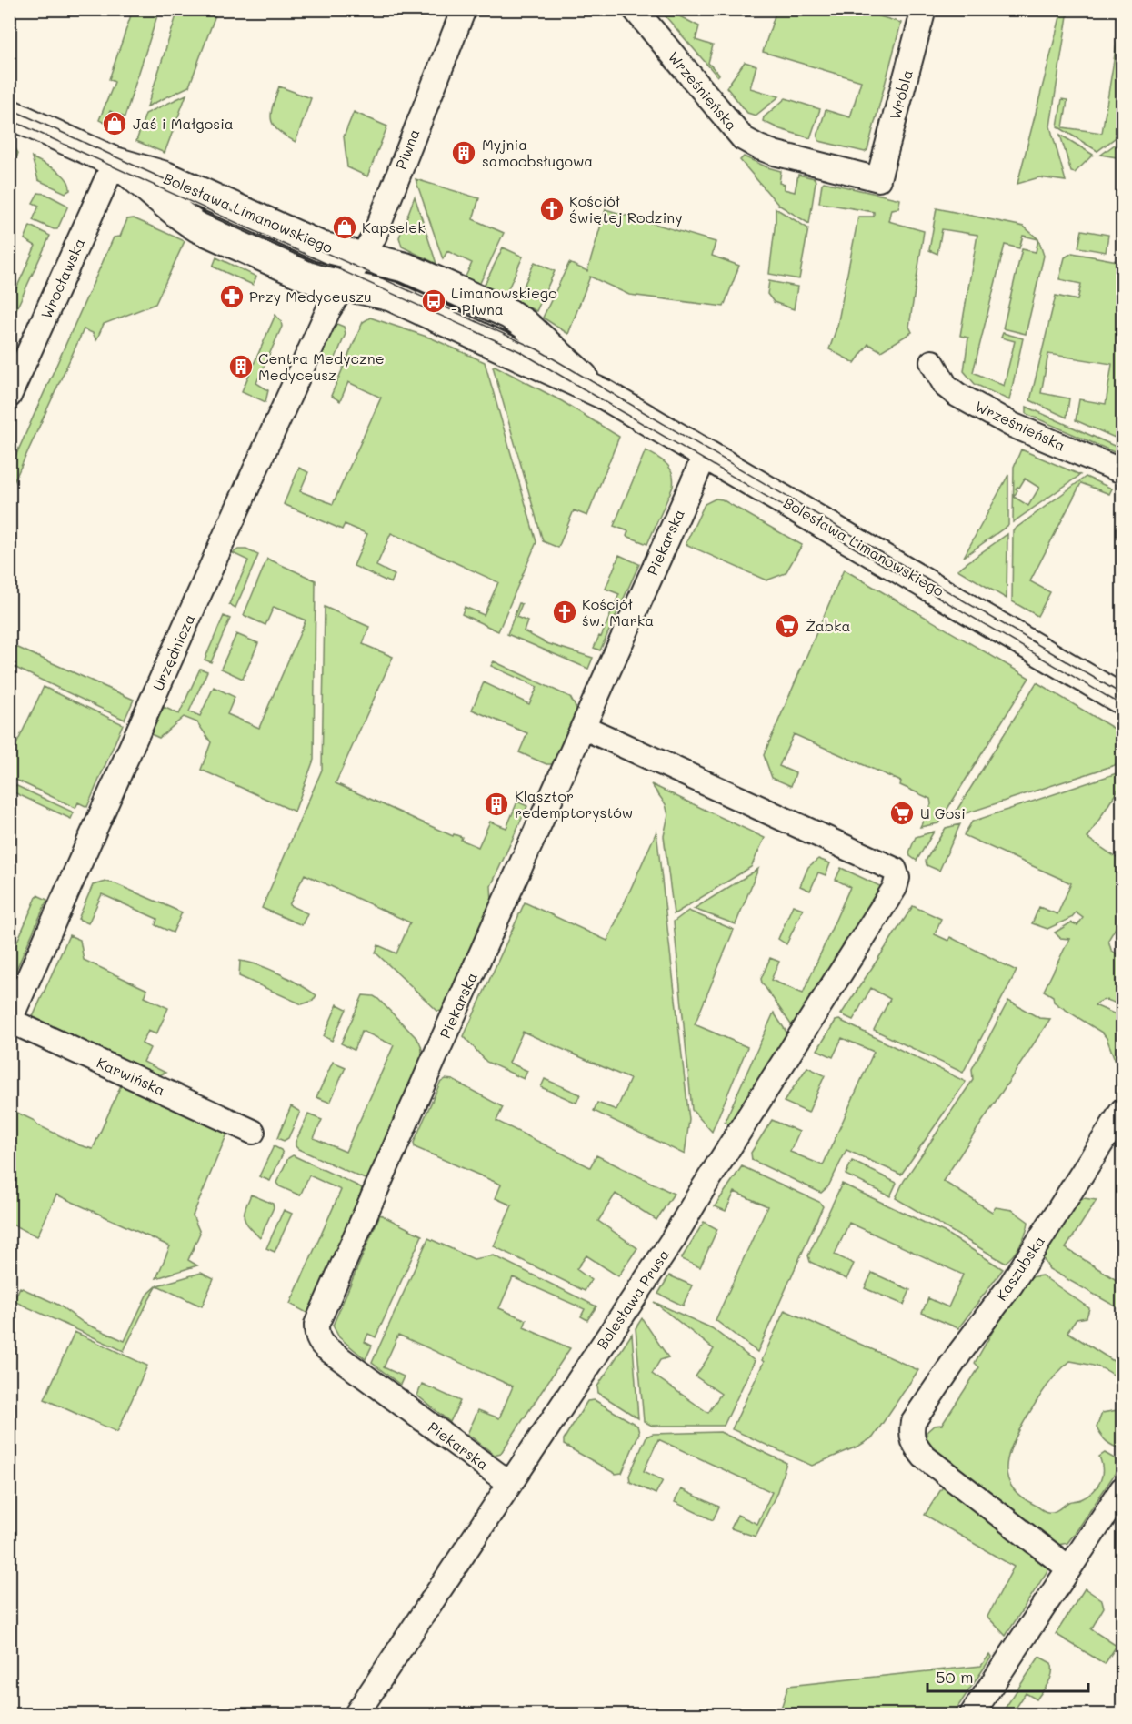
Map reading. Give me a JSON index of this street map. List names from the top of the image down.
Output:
{
  "streets": {
    "street": [
      "Wrześnieńska",
      "Wróbla",
      "Piwna",
      "Bolesława Limanowskiego",
      "Wrocławska",
      "Piekarska",
      "Urzędnicza",
      "Karwińska",
      "Kaszubska",
      "Bolesława Prusa"
    ]
  },
  "crossings": [
    ["Wrześnieńska", "Wróbla"],
    ["Piwna", "Bolesława Limanowskiego"],
    ["Piwna", "Urzędnicza"],
    ["Bolesława Limanowskiego", "Wrocławska"],
    ["Bolesława Limanowskiego", "Piekarska"],
    ["Bolesława Limanowskiego", "Urzędnicza"],
    ["Piekarska", "Bolesława Prusa"],
    ["Urzędnicza", "Karwińska"]
  ],
  "places": {
    "shop": ["Jaś i Małgosia", "Kapselek"],
    "building": ["Myjnia samoobsługowa", "Centra Medyczne Medyceusz", "Klasztor redemptorystów"],
    "church": ["Kościół Świętej Rodziny", "Kościół św. Marka"],
    "pharmacy": ["Przy Medyceuszu"],
    "bus stop": ["Limanowskiego - Piwna"],
    "supermarket": ["Żabka", "U Gosi"]
  },
  "scale_bar": "50 m"
}
